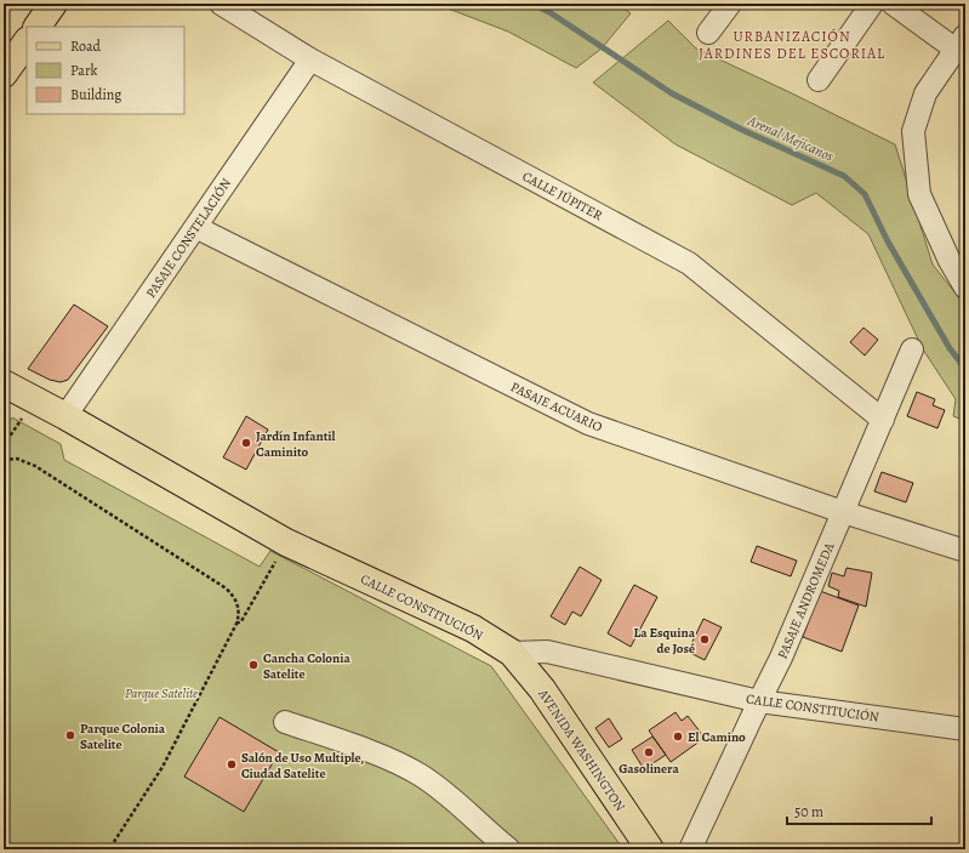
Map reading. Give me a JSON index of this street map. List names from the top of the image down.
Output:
{
  "streets": {
    "main road": ["CALLE CONSTITUCIÓN", "AVENIDA WASHINGTON"],
    "street": [
      "CALLE JÚPITER",
      "PASAJE CONSTELACIÓN",
      "PASAJE ACUARIO",
      "PASAJE ANDROMEDA"
    ]
  },
  "crossings": [
    ["CALLE JÚPITER", "PASAJE CONSTELACIÓN"],
    ["CALLE JÚPITER", "PASAJE ANDROMEDA"],
    ["PASAJE CONSTELACIÓN", "PASAJE ACUARIO"],
    ["PASAJE CONSTELACIÓN", "CALLE CONSTITUCIÓN"],
    ["PASAJE ACUARIO", "PASAJE ANDROMEDA"],
    ["PASAJE ANDROMEDA", "CALLE CONSTITUCIÓN"],
    ["CALLE CONSTITUCIÓN", "AVENIDA WASHINGTON"]
  ],
  "districts": ["URBANIZACIÓN JARDINES DEL ESCORIAL"],
  "water": ["Arenal Mejicanos"],
  "parks": ["Parque Satelite"],
  "places": [
    "Jardín Infantil Caminito",
    "La Esquina de José",
    "Cancha Colonia Satelite",
    "Parque Colonia Satelite",
    "El Camino",
    "Gasolinera",
    "Salón de Uso Multiple, Ciudad Satelite"
  ],
  "legend": ["Road", "Park", "Building"],
  "scale_bar": "50 m"
}
